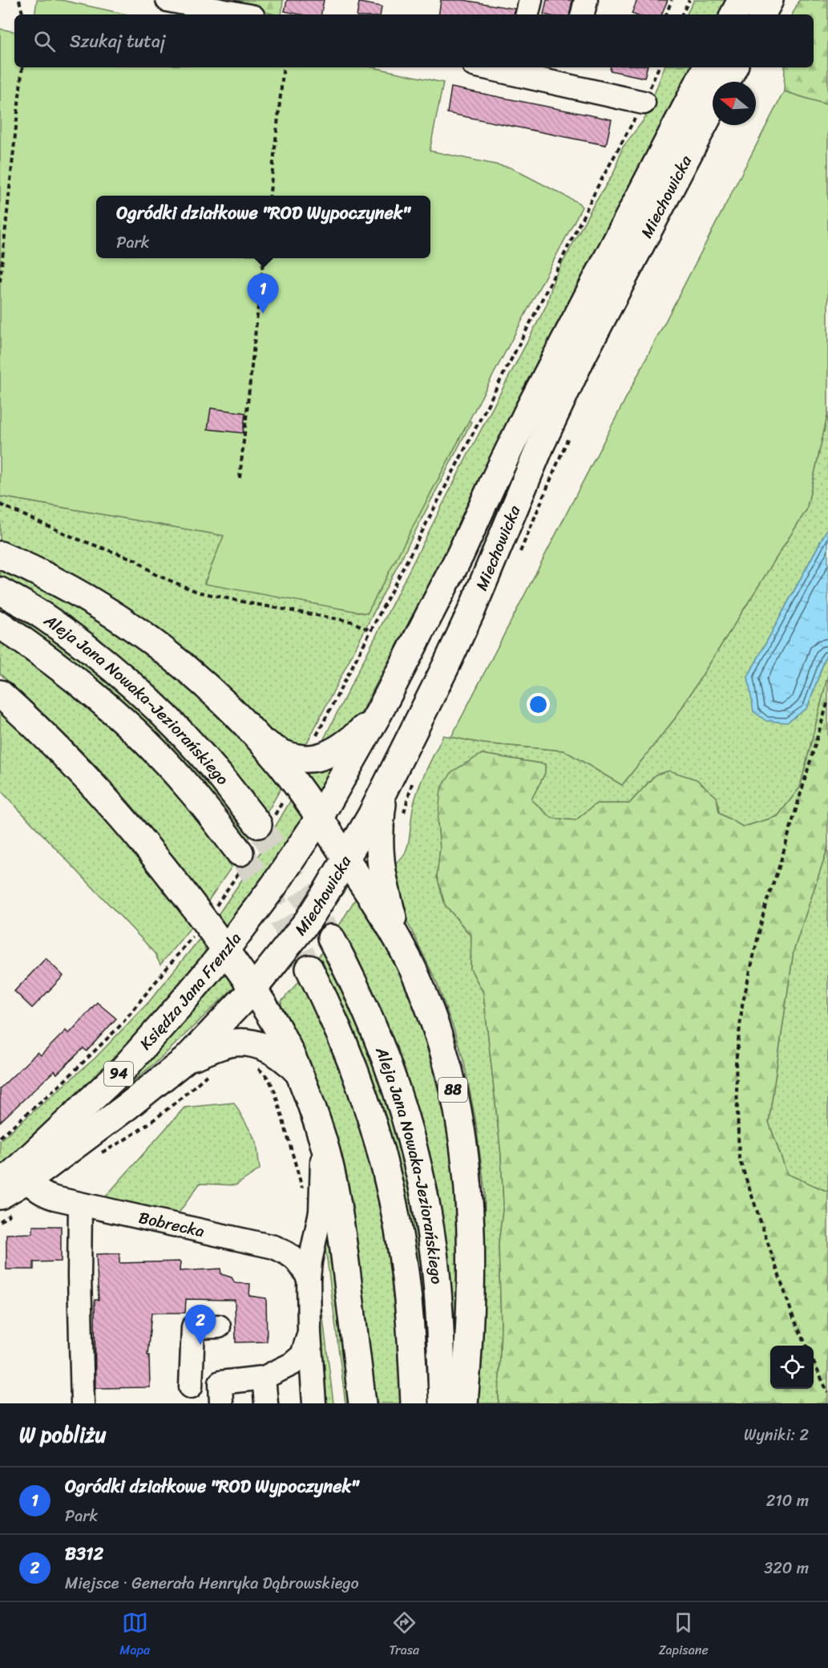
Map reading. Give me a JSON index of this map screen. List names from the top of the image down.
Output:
{
  "streets": {
    "main road": [
      "Miechowicka",
      "Aleja Jana Nowaka-Jeziorańskiego",
      "Księdza Jana Frenzla",
      "94",
      "88"
    ],
    "street": ["Bobrecka"]
  },
  "crossings": [
    ["Miechowicka", "Księdza Jana Frenzla"],
    ["Miechowicka", "94"],
    ["Miechowicka", "88"],
    ["Księdza Jana Frenzla", "88"],
    ["94", "Bobrecka"]
  ],
  "north": "left",
  "page": {
    "search": "Szukaj tutaj",
    "popup": ["Ogródki działkowe \"ROD Wypoczynek\"", "Park"],
    "pins": ["1", "2"],
    "heading": ["W pobliżu", "Wyniki: 2"],
    "list": [
      {
        "mark": "1",
        "name": "Ogródki działkowe \"ROD Wypoczynek\"",
        "note": "Park",
        "value": "210 m"
      },
      {
        "mark": "2",
        "name": "B312",
        "note": "Miejsce · Generała Henryka Dąbrowskiego",
        "value": "320 m"
      }
    ],
    "nav": ["Mapa", "Trasa", "Zapisane"]
  }
}
